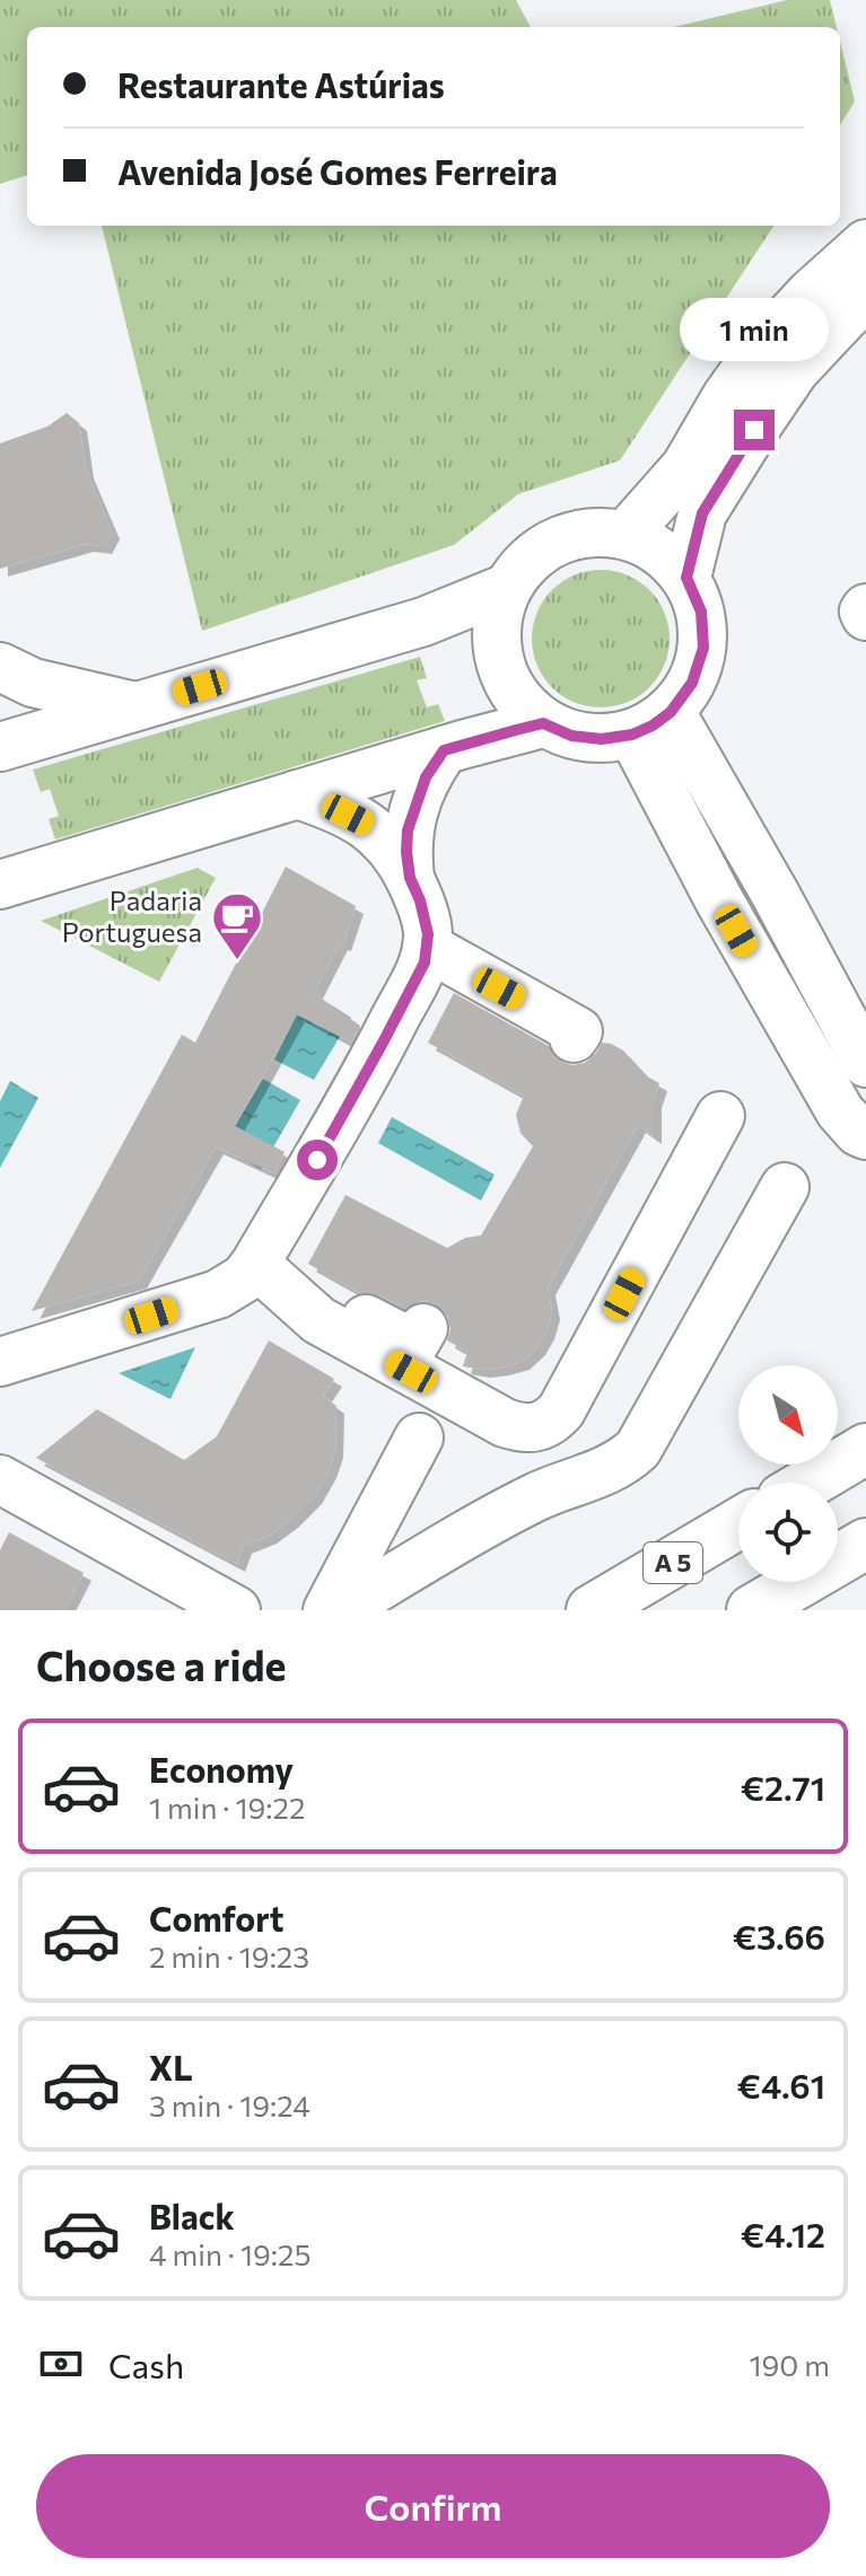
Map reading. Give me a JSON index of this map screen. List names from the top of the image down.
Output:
{
  "streets": {
    "highway": ["A 5"]
  },
  "places": {
    "cafe": ["Padaria Portuguesa"]
  },
  "north": "bottom right",
  "page": {
    "banner": ["Restaurante Astúrias", "Avenida José Gomes Ferreira"],
    "bubble": "1 min",
    "heading": "Choose a ride",
    "list": [
      {
        "name": "Economy",
        "note": "1 min · 19:22",
        "value": "€2.71"
      },
      {
        "name": "Comfort",
        "note": "2 min · 19:23",
        "value": "€3.66"
      },
      {
        "name": "XL",
        "note": "3 min · 19:24",
        "value": "€4.61"
      },
      {
        "name": "Black",
        "note": "4 min · 19:25",
        "value": "€4.12"
      }
    ],
    "pay": ["Cash", "190 m"],
    "buttons": "Confirm"
  }
}
